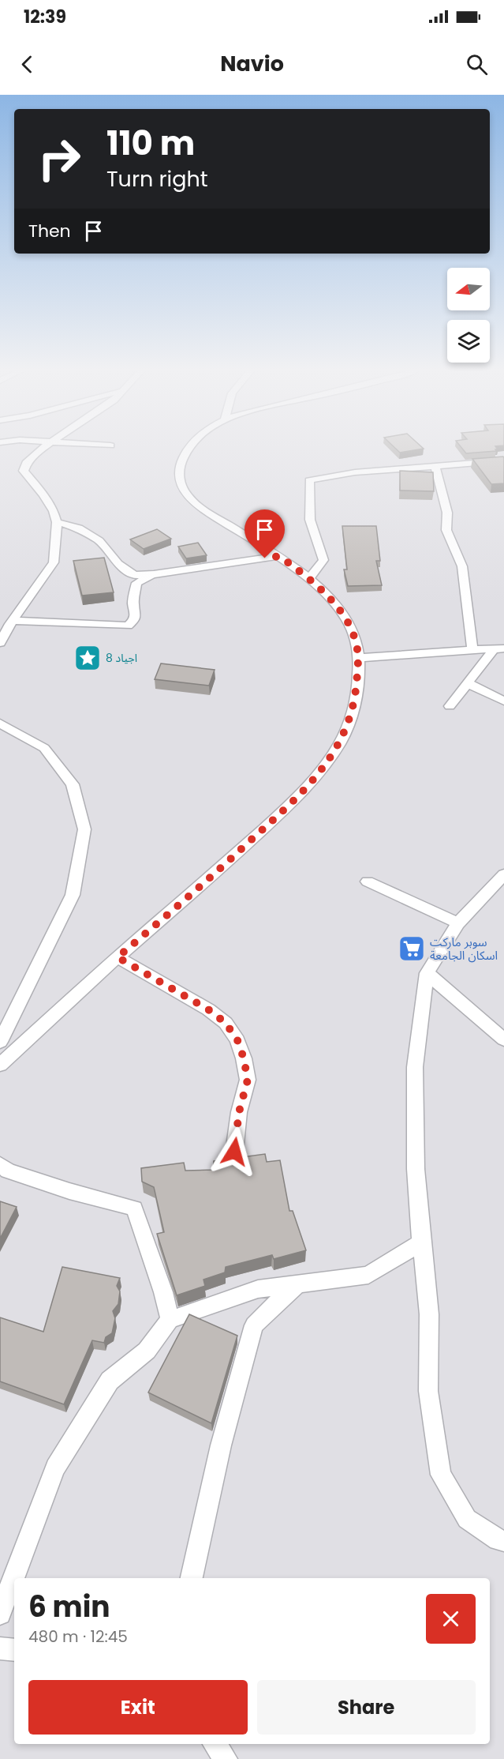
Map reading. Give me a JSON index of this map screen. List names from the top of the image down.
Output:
{
  "places": {
    "place": ["اجياد 8"],
    "supermarket": ["سوبر ماركت اسكان الجامعة"]
  },
  "north": "left",
  "page": {
    "status": "12:39",
    "header": "Navio",
    "turn": ["110 m", "Turn right"],
    "then": "Then",
    "heading": ["6 min", "480 m · 12:45"],
    "buttons": ["Exit", "Share"]
  }
}
